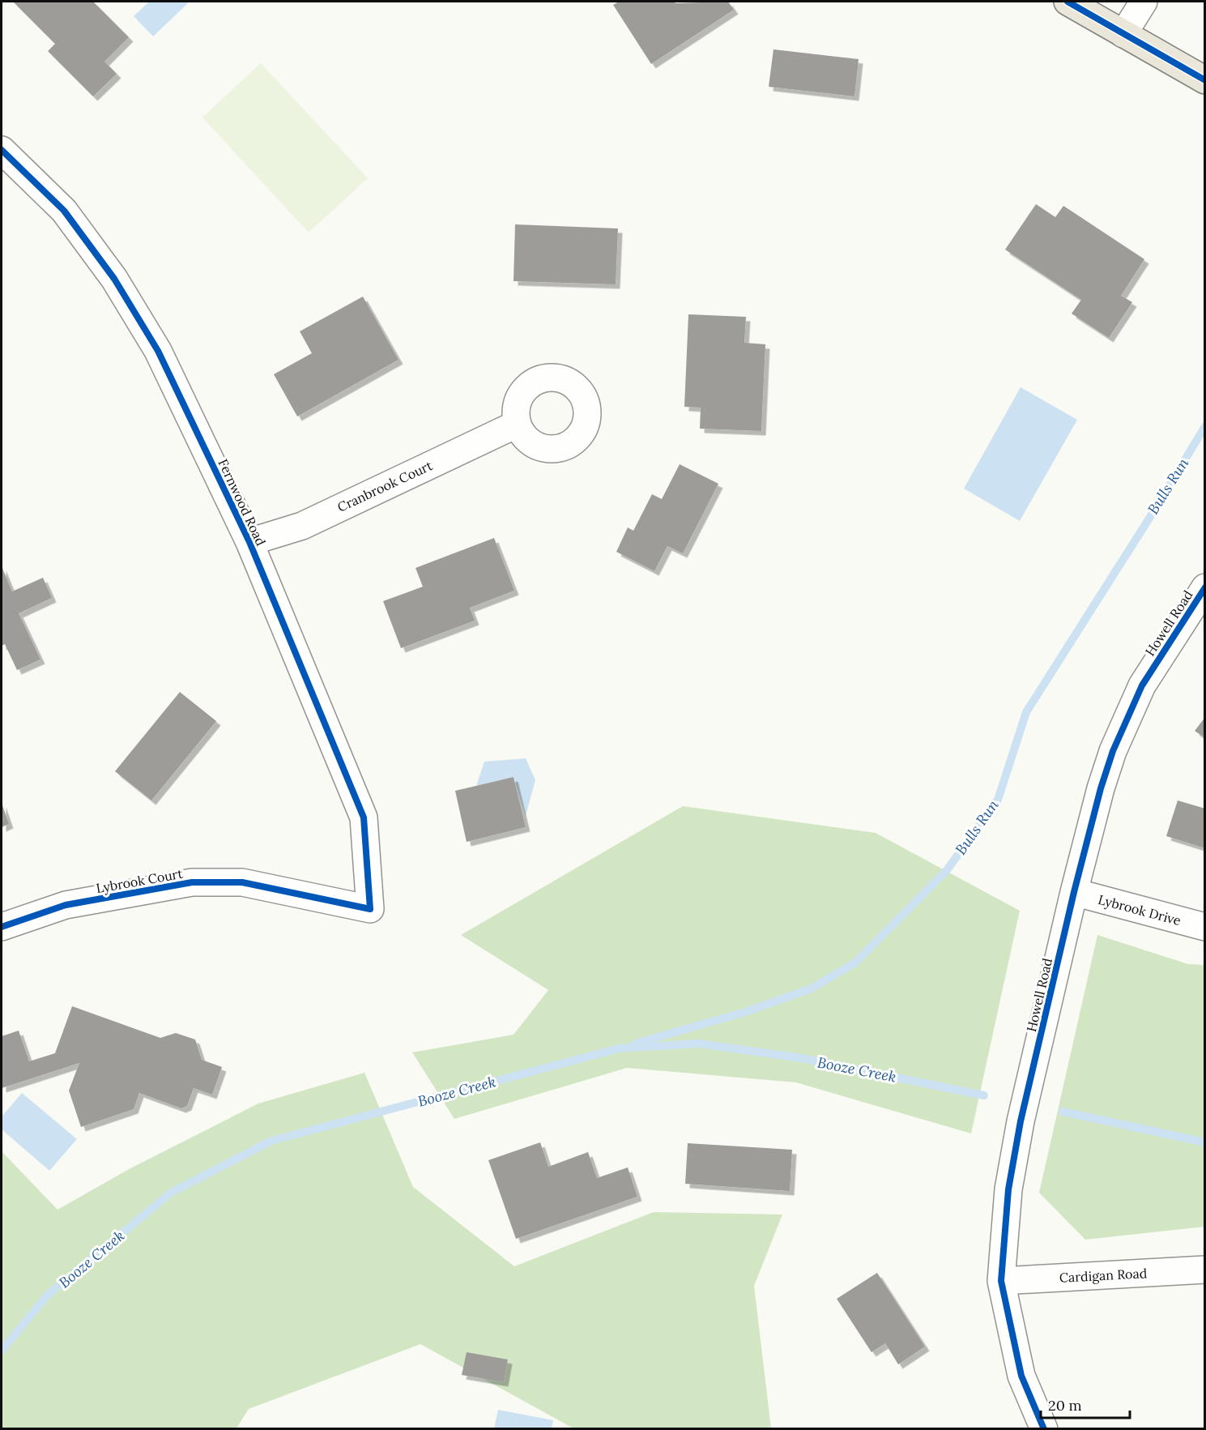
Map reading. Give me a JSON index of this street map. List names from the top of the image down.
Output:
{
  "streets": {
    "street": [
      "Cranbrook Court",
      "Fernwood Road",
      "Howell Road",
      "Lybrook Court",
      "Lybrook Drive",
      "Cardigan Road"
    ]
  },
  "crossings": [
    ["Cranbrook Court", "Fernwood Road"],
    ["Fernwood Road", "Lybrook Court"],
    ["Howell Road", "Lybrook Drive"],
    ["Howell Road", "Cardigan Road"]
  ],
  "water": ["Bulls Run", "Booze Creek"],
  "scale_bar": "20 m"
}
